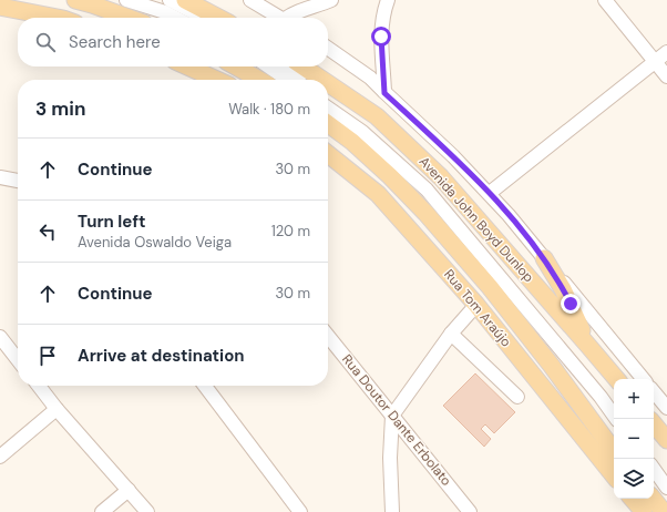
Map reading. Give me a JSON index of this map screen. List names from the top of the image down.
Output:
{
  "streets": {
    "main road": ["Avenida John Boyd Dunlop", "Rua Tom Araújo"],
    "street": ["Rua Doutor Dante Erbolato"]
  },
  "page": {
    "search": "Search here",
    "heading": ["3 min", "Walk · 180 m"],
    "list": [
      ["Continue", "30 m"],
      ["Turn left", "Avenida Oswaldo Veiga", "120 m"],
      ["Continue", "30 m"],
      "Arrive at destination"
    ],
    "map_buttons": ["+", "−"]
  }
}
